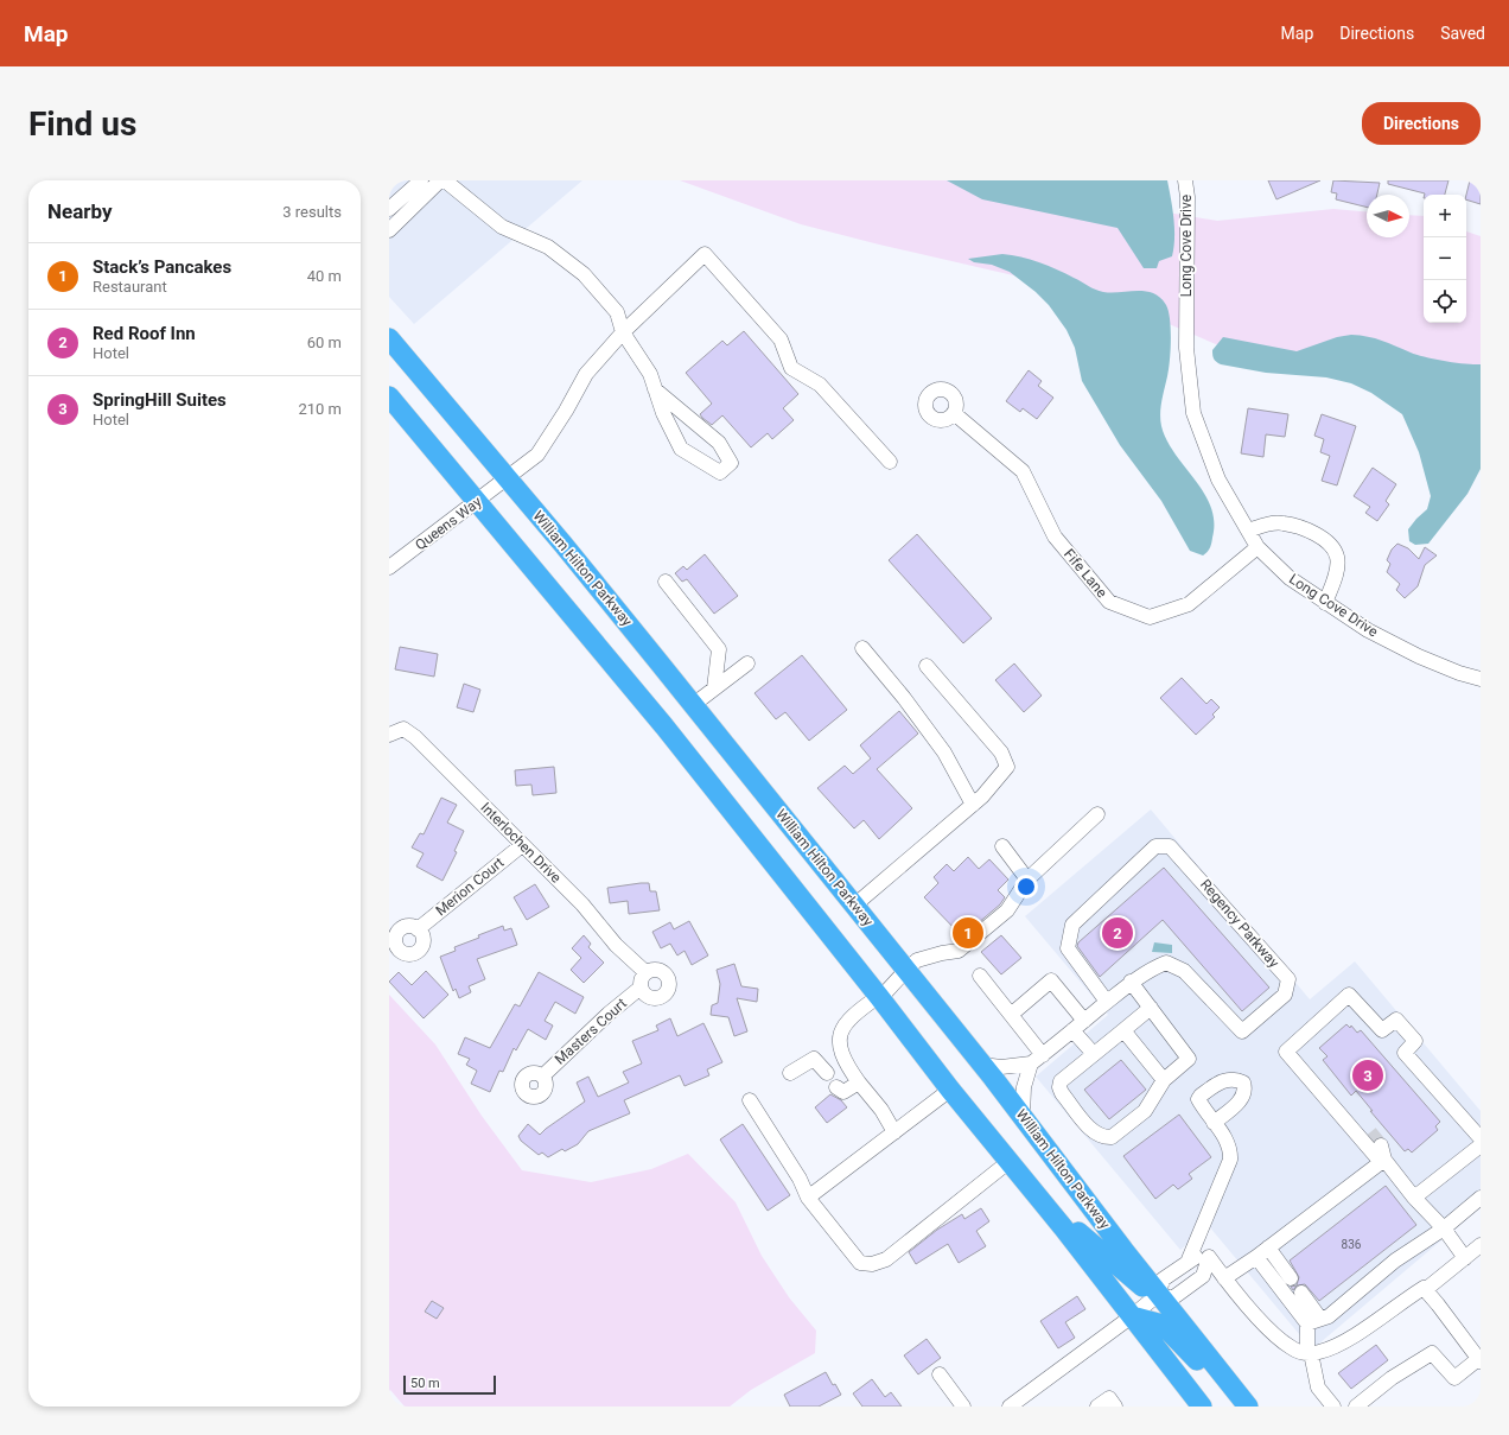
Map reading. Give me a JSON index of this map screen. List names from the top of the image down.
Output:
{
  "streets": {
    "highway": ["William Hilton Parkway"],
    "street": [
      "Long Cove Drive",
      "Queens Way",
      "Fife Lane",
      "Interlochen Drive",
      "Merion Court",
      "Regency Parkway",
      "Masters Court"
    ]
  },
  "crossings": [
    ["Long Cove Drive", "Fife Lane"],
    ["Queens Way", "William Hilton Parkway"],
    ["Interlochen Drive", "Merion Court"],
    ["Interlochen Drive", "Masters Court"]
  ],
  "house_numbers": ["836"],
  "scale_bar": "50 m",
  "north": "right",
  "page": {
    "header": "Map",
    "nav": ["Map", "Directions", "Saved"],
    "buttons": "Directions",
    "title": "Find us",
    "heading": ["Nearby", "3 results"],
    "map_buttons": ["+", "−"],
    "list": [
      {
        "mark": "1",
        "name": "Stack’s Pancakes",
        "note": "Restaurant",
        "value": "40 m"
      },
      {
        "mark": "2",
        "name": "Red Roof Inn",
        "note": "Hotel",
        "value": "60 m"
      },
      {
        "mark": "3",
        "name": "SpringHill Suites",
        "note": "Hotel",
        "value": "210 m"
      }
    ],
    "pins": ["1", "2", "3"],
    "scale": "50 m"
  }
}
